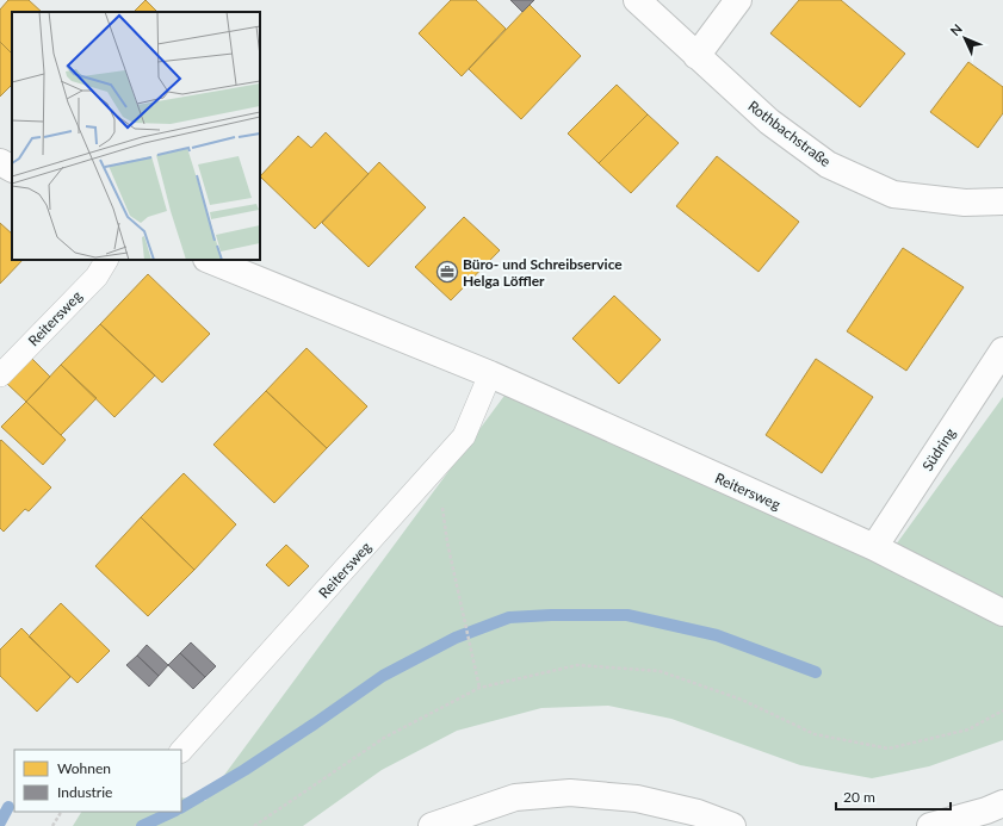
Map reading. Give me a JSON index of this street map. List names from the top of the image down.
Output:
{
  "streets": {
    "main road": ["Rothbachstraße", "Reitersweg", "Südring"]
  },
  "crossings": [
    ["Reitersweg", "Südring"]
  ],
  "places": {
    "office": ["Büro- und Schreibservice Helga Löffler"]
  },
  "legend": ["Wohnen", "Industrie"],
  "scale_bar": "20 m",
  "north": "top left"
}
